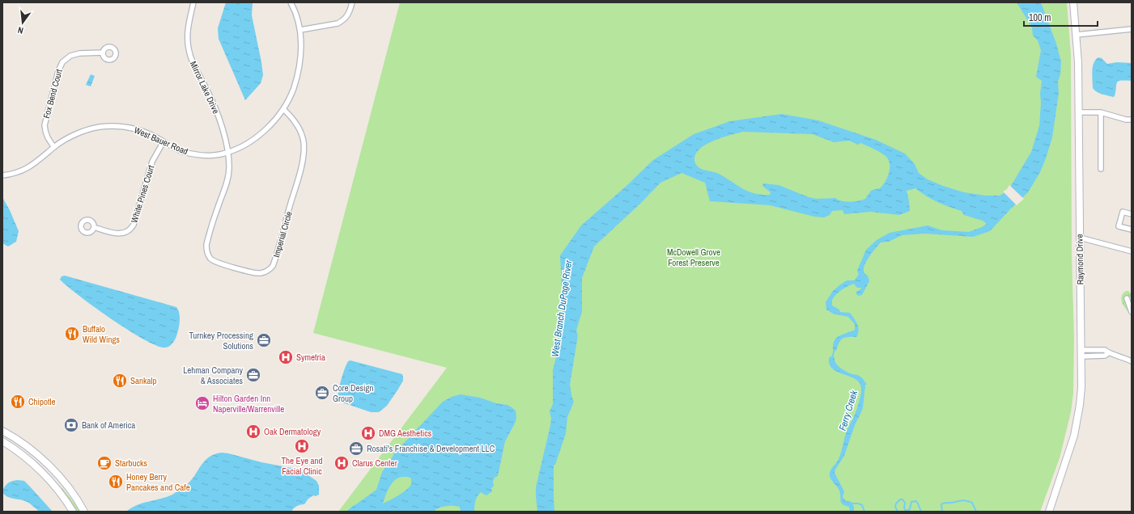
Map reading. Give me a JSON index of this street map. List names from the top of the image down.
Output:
{
  "streets": {
    "street": [
      "Mirror Lake Drive",
      "Fox Bend Court",
      "West Bauer Road",
      "White Pines Court",
      "Imperial Circle",
      "Raymond Drive"
    ]
  },
  "crossings": [
    ["Mirror Lake Drive", "West Bauer Road"],
    ["Mirror Lake Drive", "Imperial Circle"],
    ["Fox Bend Court", "West Bauer Road"],
    ["West Bauer Road", "White Pines Court"],
    ["West Bauer Road", "Imperial Circle"]
  ],
  "water": ["West Branch DuPage River", "Ferry Creek"],
  "parks": ["McDowell Grove Forest Preserve"],
  "places": {
    "restaurant": [
      "Buffalo Wild Wings",
      "Sankalp",
      "Chipotle",
      "Honey Berry Pancakes and Cafe"
    ],
    "office": [
      "Turnkey Processing Solutions",
      "Lehman Company & Associates",
      "Core Design Group",
      "Rosati's Franchise & Development LLC"
    ],
    "hospital": [
      "Symetria",
      "Oak Dermatology",
      "DMG Aesthetics",
      "The Eye and Facial Clinic",
      "Clarus Center"
    ],
    "hotel": ["Hilton Garden Inn Naperville/Warrenville"],
    "bank": ["Bank of America"],
    "cafe": ["Starbucks"]
  },
  "scale_bar": "100 m",
  "north": "bottom"
}
